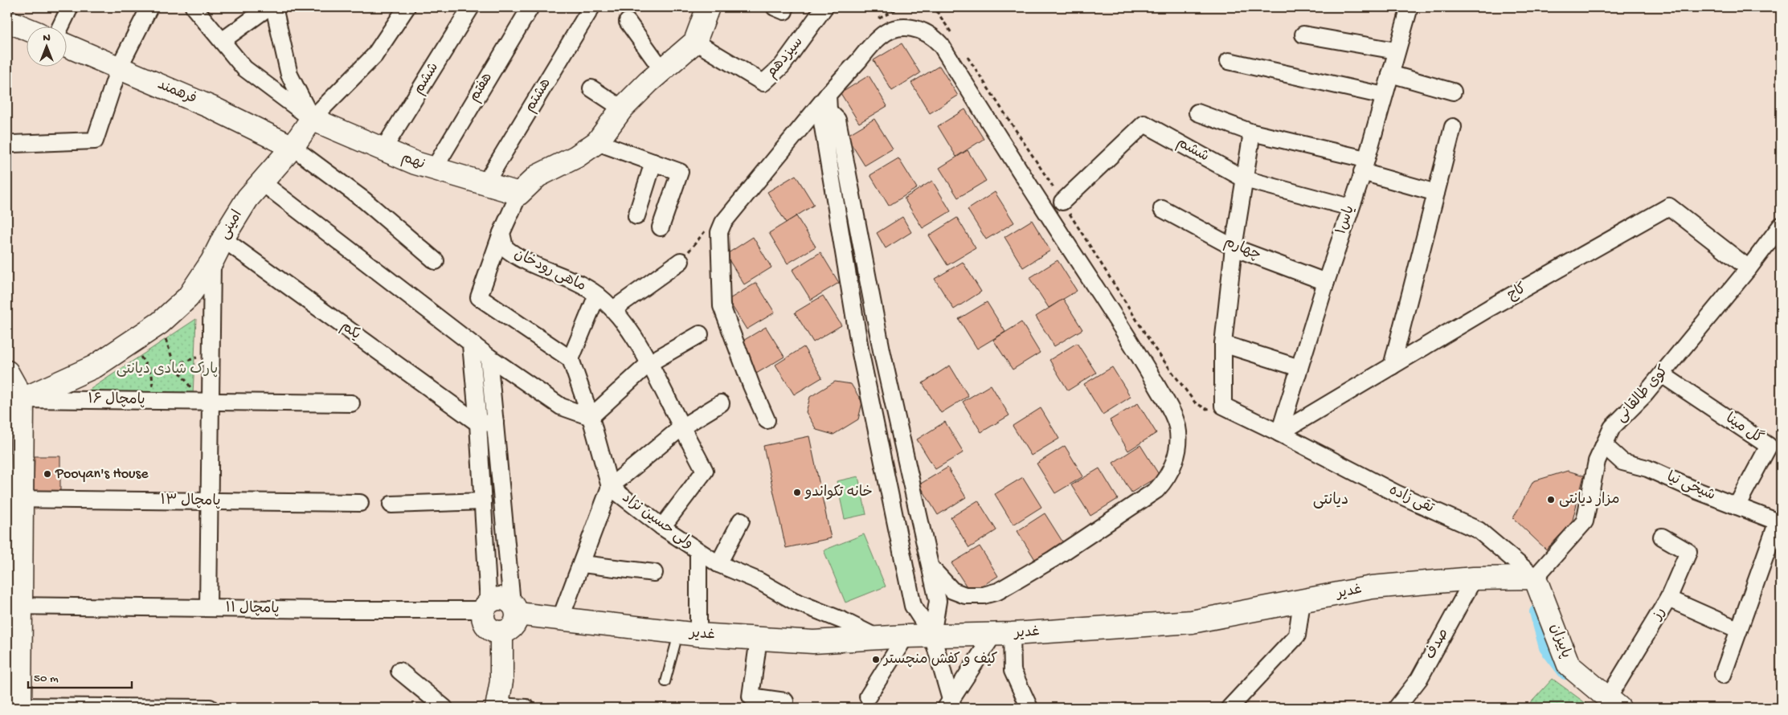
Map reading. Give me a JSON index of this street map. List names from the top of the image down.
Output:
{
  "streets": {
    "main road": [
      "فرهمند",
      "نهم",
      "امینی",
      "غدیر",
      "پاییزان"
    ],
    "street": [
      "سیزدهم",
      "ششم",
      "هفتم",
      "هشتم",
      "یاس۱",
      "چهارم",
      "ماهی رودخان",
      "کاج",
      "یکم",
      "کوی طالقانی",
      "پامچال ۱۶",
      "گل مینا",
      "شیخی نیا",
      "تقی زاده",
      "پامچال ۱۳",
      "ولی حسین نژاد",
      "پامچال ۱۱",
      "رز",
      "صدف"
    ]
  },
  "crossings": [
    ["ششم", "نهم"],
    ["ششم", "یاس۱"],
    ["هفتم", "نهم"],
    ["فرهمند", "امینی"],
    ["هشتم", "نهم"],
    ["نهم", "امینی"],
    ["یاس۱", "چهارم"],
    ["یاس۱", "کاج"],
    ["یاس۱", "تقی زاده"],
    ["امینی", "یکم"],
    ["امینی", "پامچال ۱۶"],
    ["ماهی رودخان", "ولی حسین نژاد"],
    ["کاج", "کوی طالقانی"],
    ["کاج", "تقی زاده"],
    ["کوی طالقانی", "گل مینا"],
    ["کوی طالقانی", "شیخی نیا"],
    ["کوی طالقانی", "تقی زاده"],
    ["کوی طالقانی", "غدیر"],
    ["کوی طالقانی", "پاییزان"],
    ["گل مینا", "شیخی نیا"],
    ["تقی زاده", "غدیر"],
    ["تقی زاده", "پاییزان"],
    ["ولی حسین نژاد", "غدیر"],
    ["غدیر", "پامچال ۱۱"],
    ["غدیر", "پاییزان"],
    ["غدیر", "صدف"],
    ["رز", "پاییزان"]
  ],
  "districts": ["دیانتی"],
  "parks": ["پارک شادی دیانتی"],
  "places": [
    "Pooyan's House",
    "خانه تکواندو",
    "مزار دیانتی",
    "کیف و کفش منچستر"
  ],
  "scale_bar": "50 m",
  "north": "top"
}
